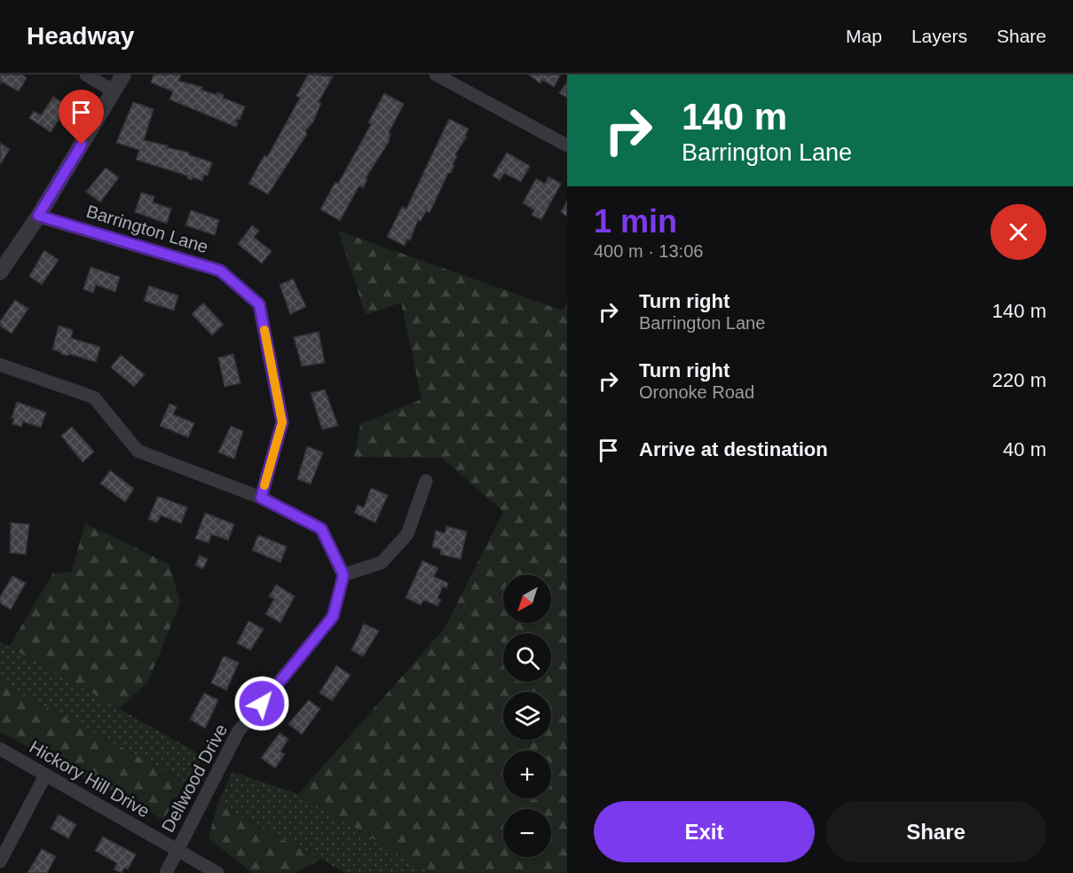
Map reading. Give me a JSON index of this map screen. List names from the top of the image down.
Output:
{
  "streets": {
    "street": ["Barrington Lane", "Dellwood Drive", "Hickory Hill Drive"]
  },
  "crossings": [
    ["Dellwood Drive", "Hickory Hill Drive"]
  ],
  "north": "bottom left",
  "page": {
    "header": "Headway",
    "nav": ["Map", "Layers", "Share"],
    "turn": ["140 m", "Barrington Lane"],
    "heading": ["1 min", "400 m · 13:06"],
    "list": [
      {
        "name": "Turn right",
        "note": "Barrington Lane",
        "value": "140 m"
      },
      {
        "name": "Turn right",
        "note": "Oronoke Road",
        "value": "220 m"
      },
      {
        "name": "Arrive at destination",
        "value": "40 m"
      }
    ],
    "map_buttons": ["+", "−"],
    "buttons": ["Exit", "Share"]
  }
}
